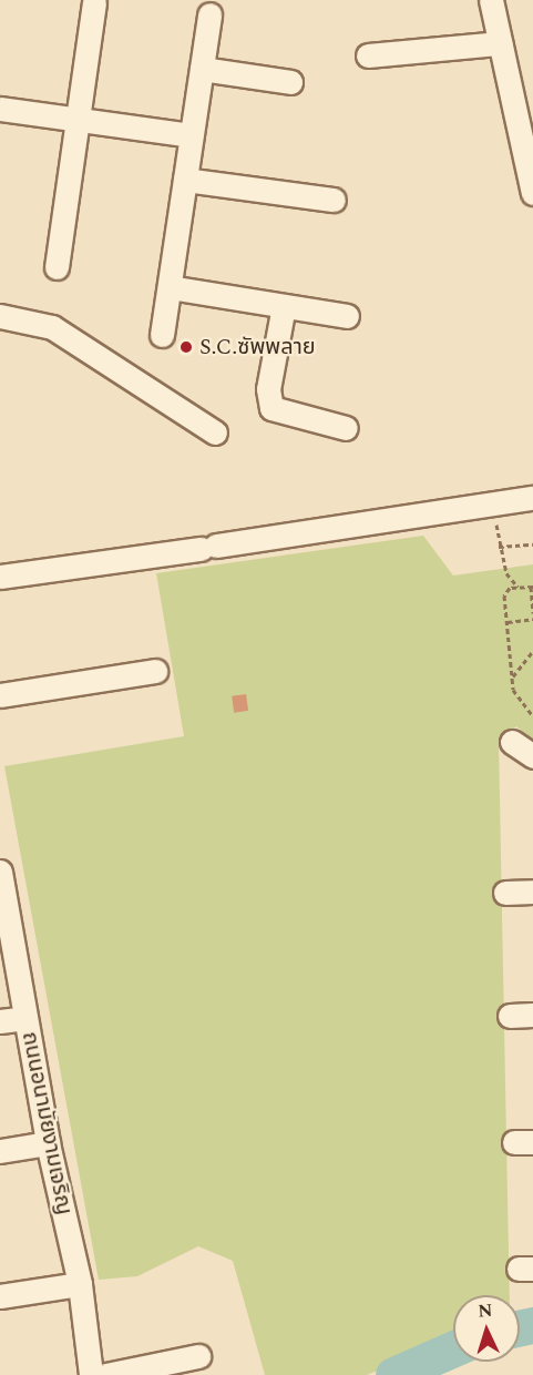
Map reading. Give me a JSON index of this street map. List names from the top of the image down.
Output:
{
  "streets": {
    "street": ["ถนนอนามัยงามเจริญ"]
  },
  "places": ["S.C.ซัพพลาย"],
  "north": "top"
}
